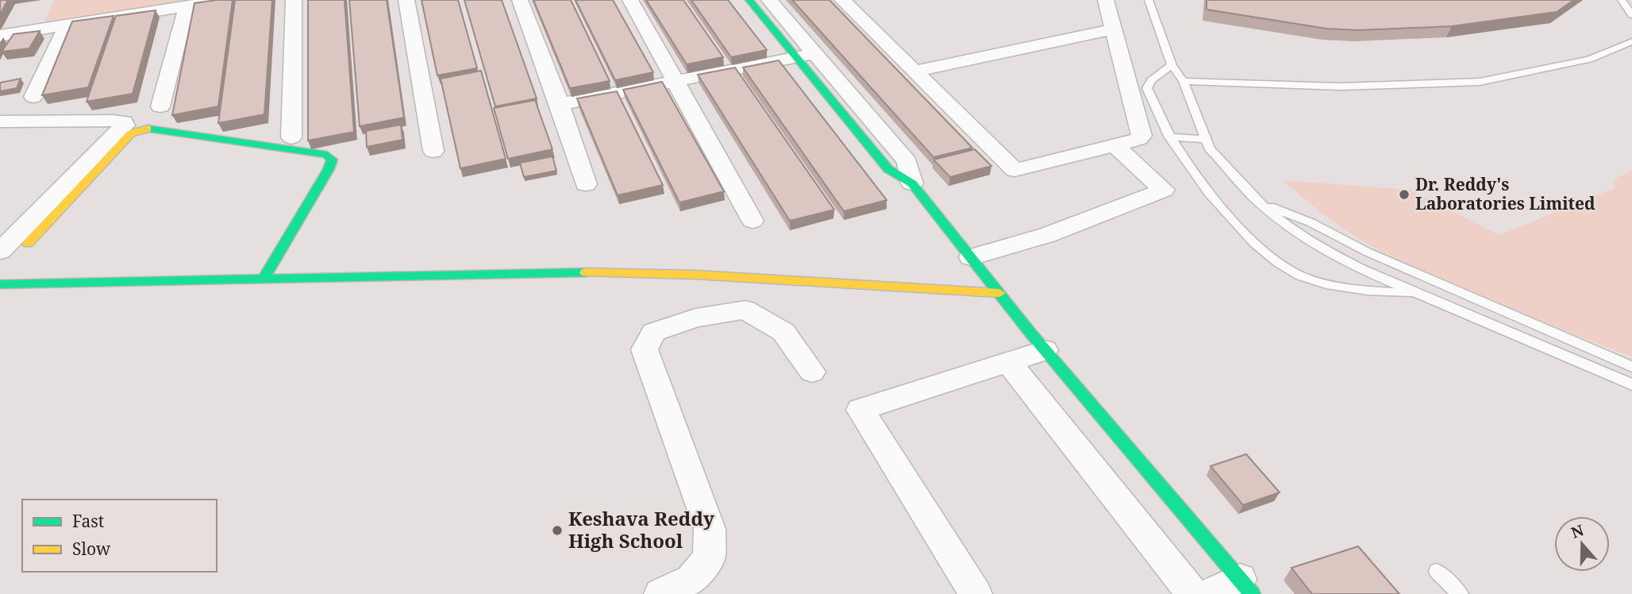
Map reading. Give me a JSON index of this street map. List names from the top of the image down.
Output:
{
  "places": ["Dr. Reddy's Laboratories Limited", "Keshava Reddy High School"],
  "legend": ["Fast", "Slow"],
  "north": "top"
}
